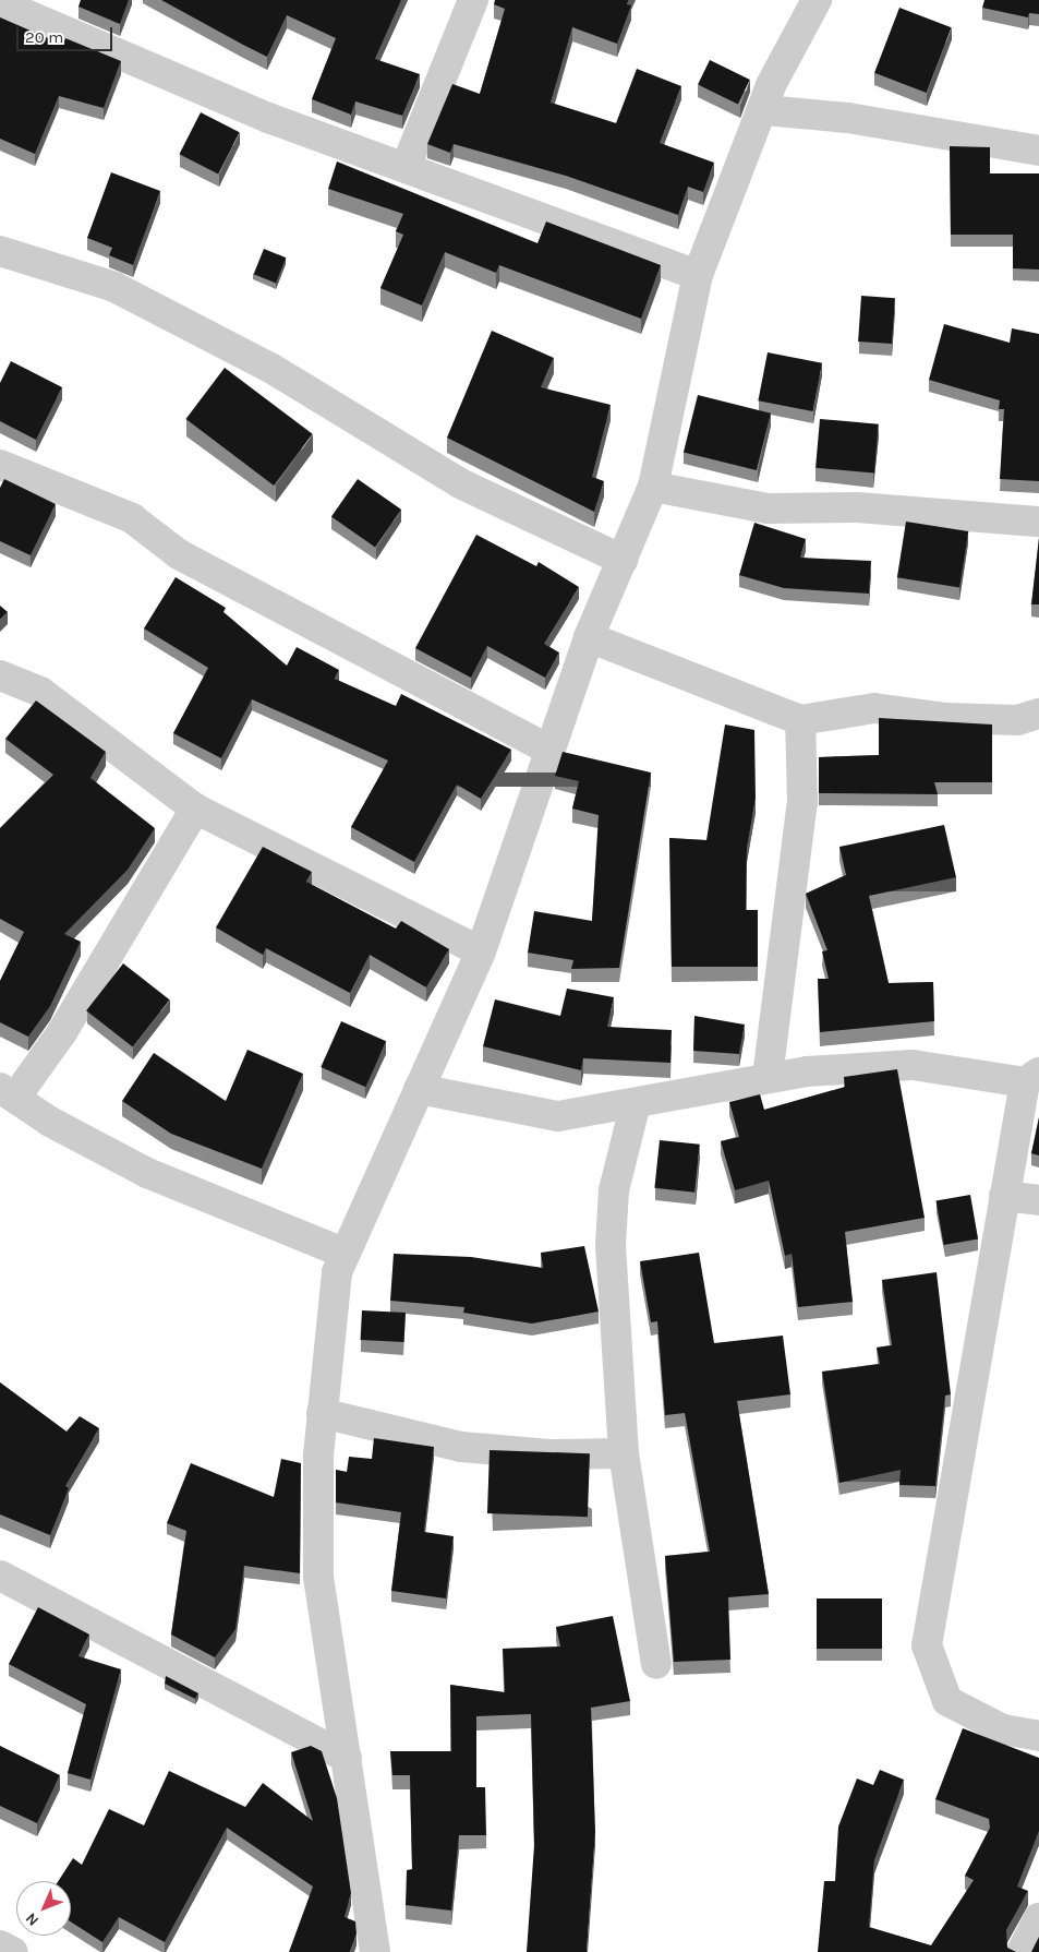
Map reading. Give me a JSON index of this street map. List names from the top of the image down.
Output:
{
  "scale_bar": "20 m",
  "north": "bottom left"
}
